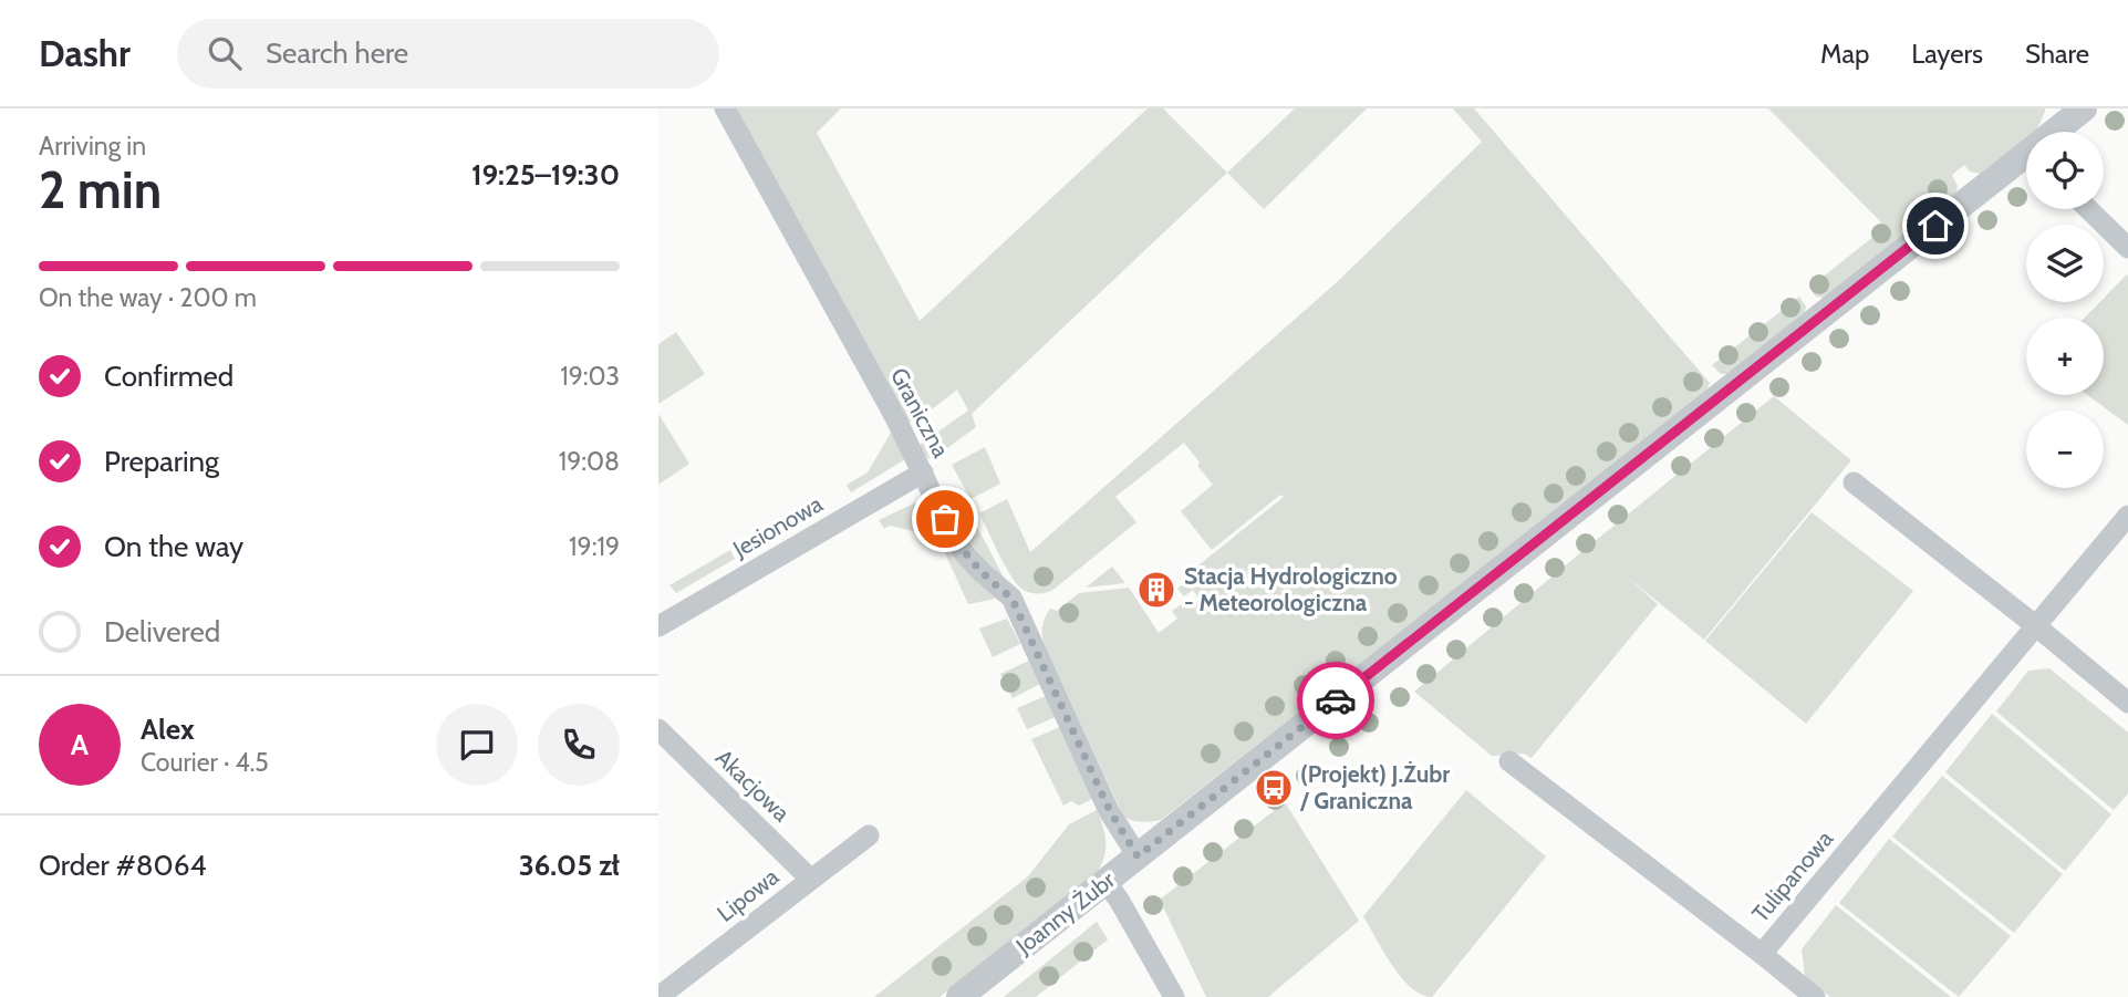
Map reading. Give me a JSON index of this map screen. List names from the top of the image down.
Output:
{
  "streets": {
    "street": [
      "Graniczna",
      "Jesionowa",
      "Akacjowa",
      "Tulipanowa",
      "Lipowa",
      "Joanny Żubr"
    ]
  },
  "crossings": [
    ["Graniczna", "Jesionowa"],
    ["Graniczna", "Joanny Żubr"],
    ["Akacjowa", "Lipowa"]
  ],
  "places": {
    "building": ["Stacja Hydrologiczno - Meteorologiczna"],
    "bus stop": ["(Projekt) J.Żubr / Graniczna"]
  },
  "page": {
    "header": "Dashr",
    "search": "Search here",
    "nav": ["Map", "Layers", "Share"],
    "heading": ["2 min", "Arriving in", "19:25–19:30"],
    "panel": [
      "Alex",
      "Courier · 4.5",
      "Order #8064",
      "36.05 zł"
    ],
    "map_buttons": ["+", "−"],
    "bar": "On the way · 200 m",
    "list": [
      ["Confirmed", "19:03"],
      ["Preparing", "19:08"],
      ["On the way", "19:19"],
      "Delivered"
    ],
    "round": "A"
  }
}
